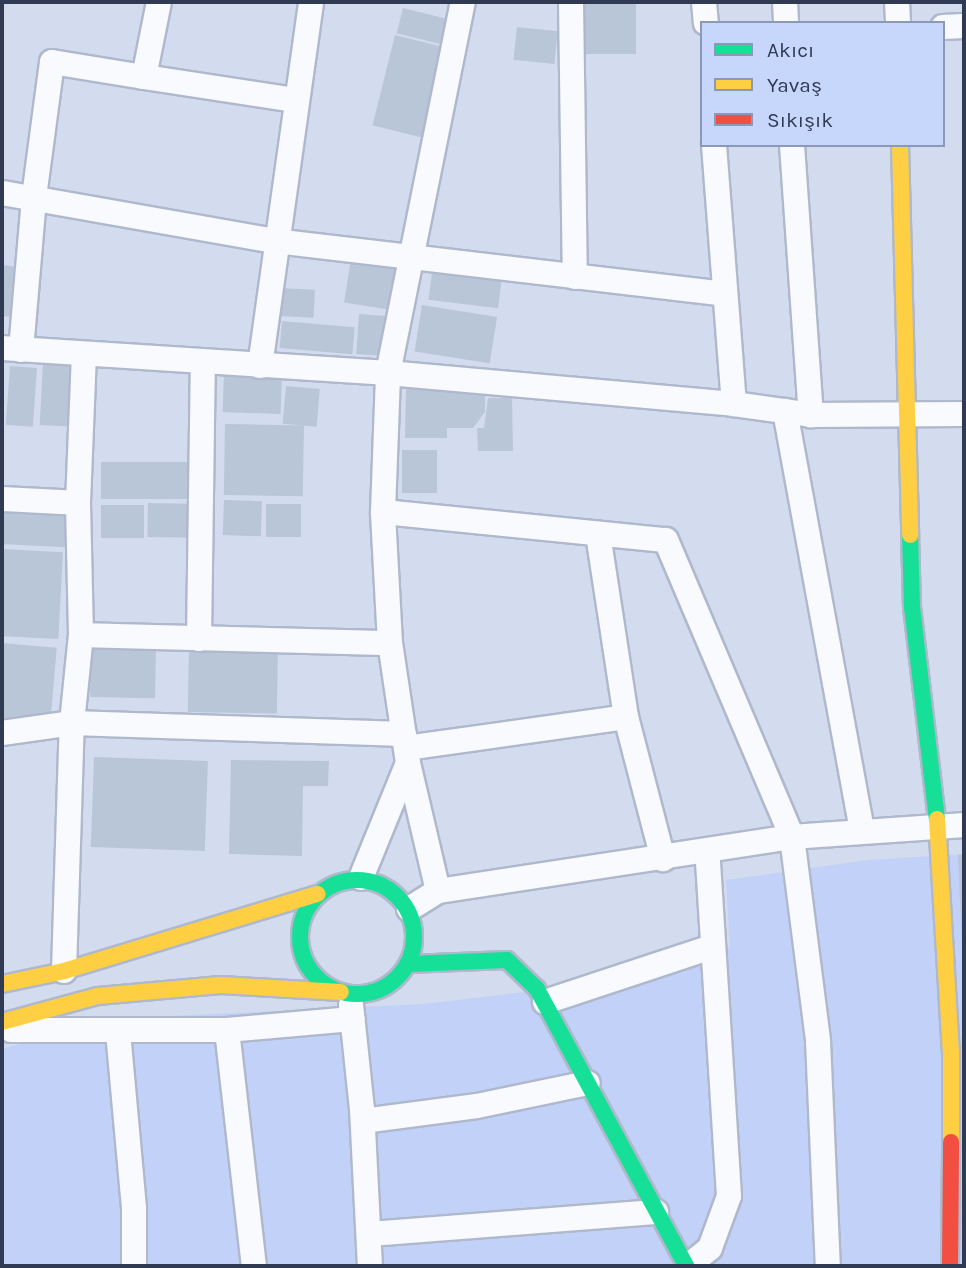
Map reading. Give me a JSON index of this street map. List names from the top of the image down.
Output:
{
  "legend": ["Akıcı", "Yavaş", "Sıkışık"]
}
